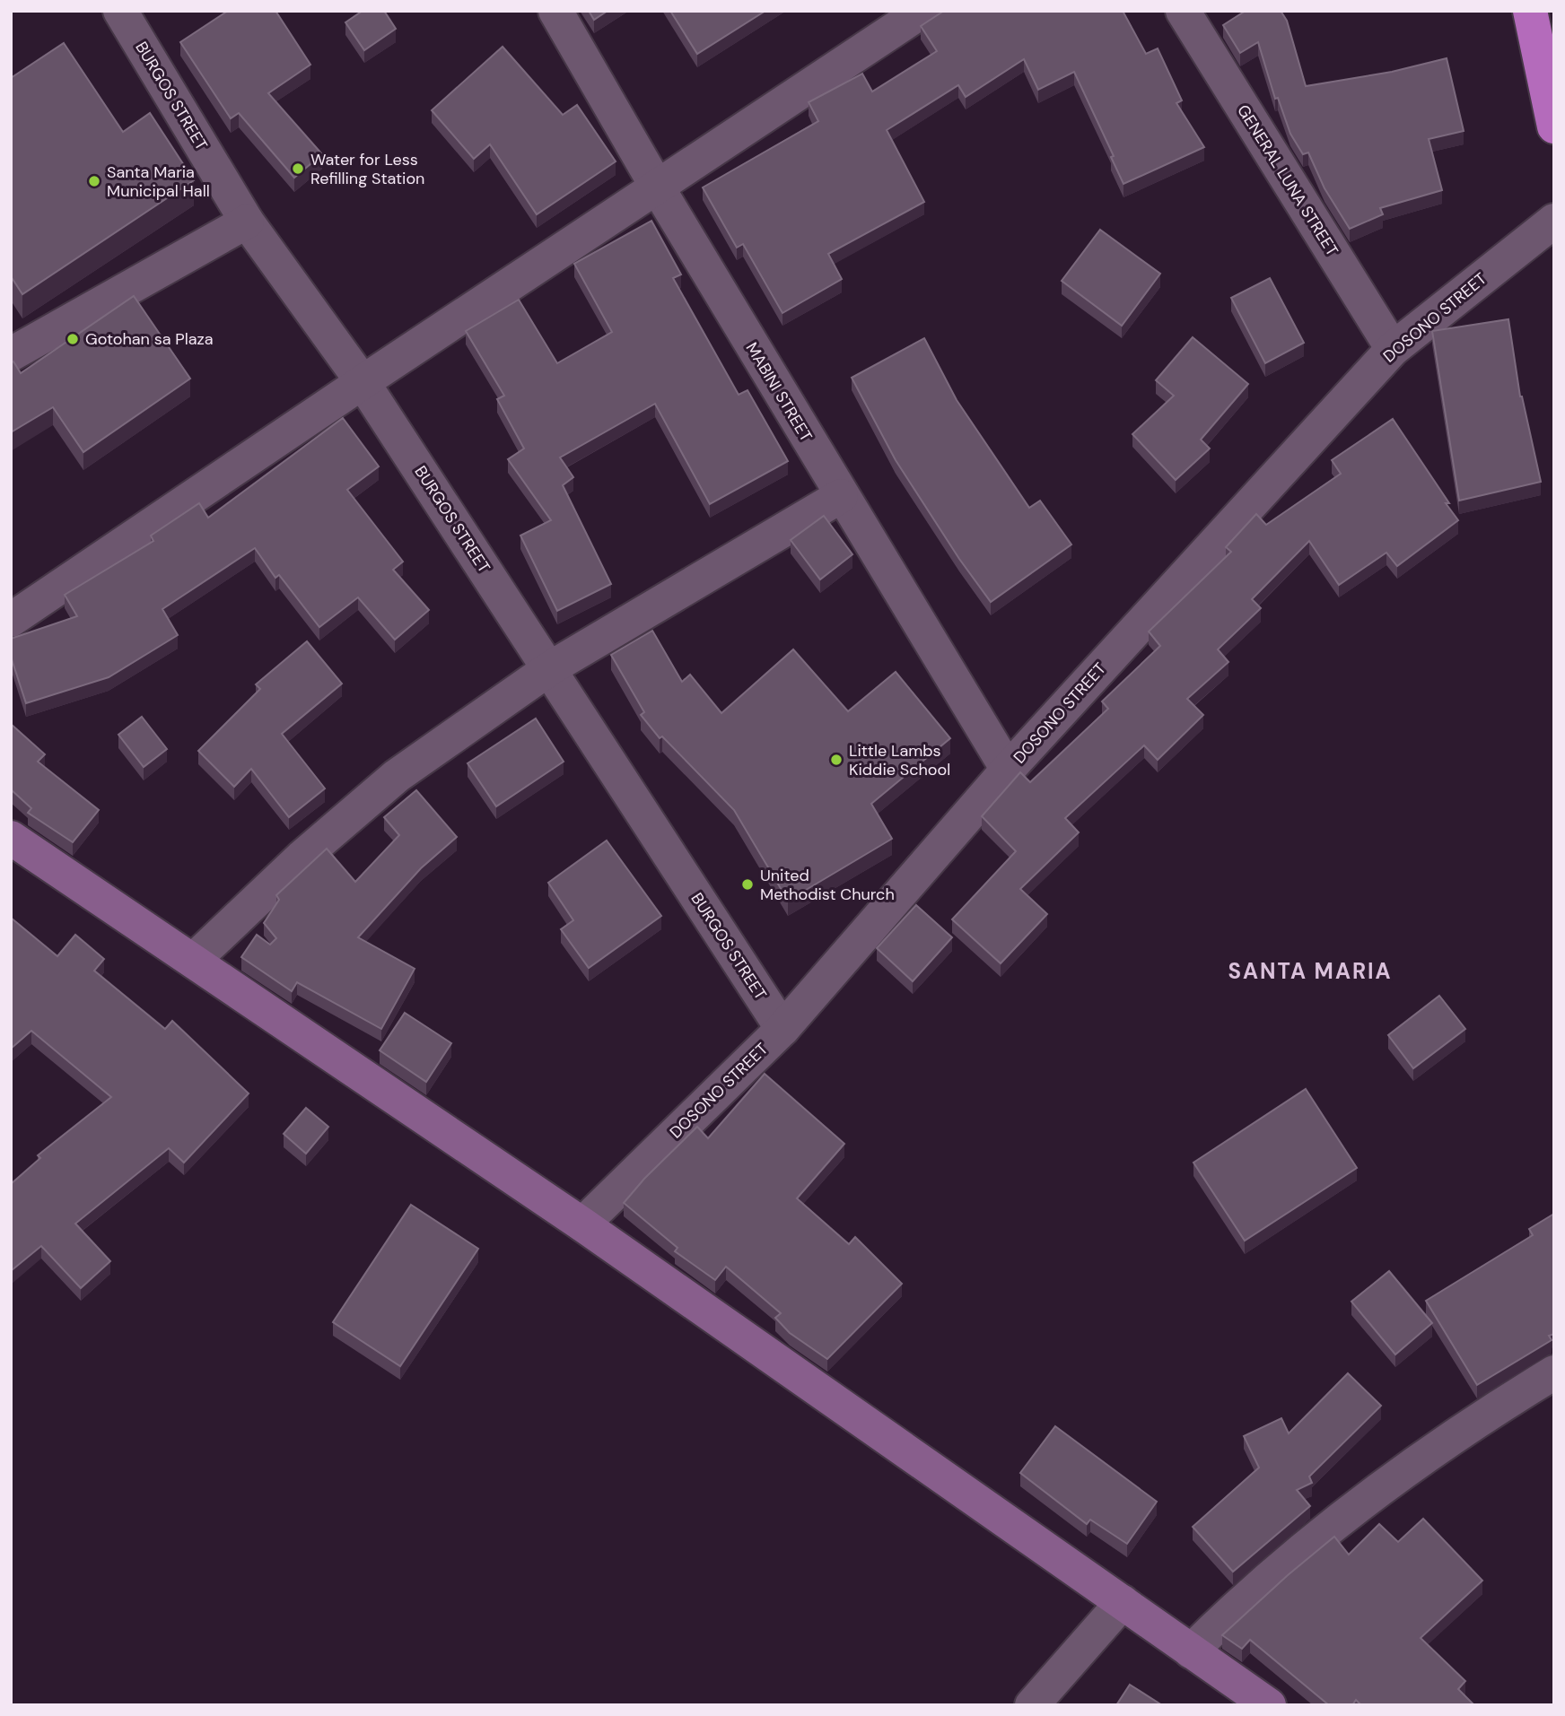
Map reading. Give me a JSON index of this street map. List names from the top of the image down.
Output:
{
  "streets": {
    "street": [
      "BURGOS STREET",
      "GENERAL LUNA STREET",
      "DOSONO STREET",
      "MABINI STREET"
    ]
  },
  "crossings": [
    ["BURGOS STREET", "DOSONO STREET"],
    ["GENERAL LUNA STREET", "DOSONO STREET"],
    ["DOSONO STREET", "MABINI STREET"]
  ],
  "districts": ["SANTA MARIA"],
  "places": [
    "Water for Less Refilling Station",
    "Santa Maria Municipal Hall",
    "Gotohan sa Plaza",
    "Little Lambs Kiddie School",
    "United Methodist Church"
  ]
}
